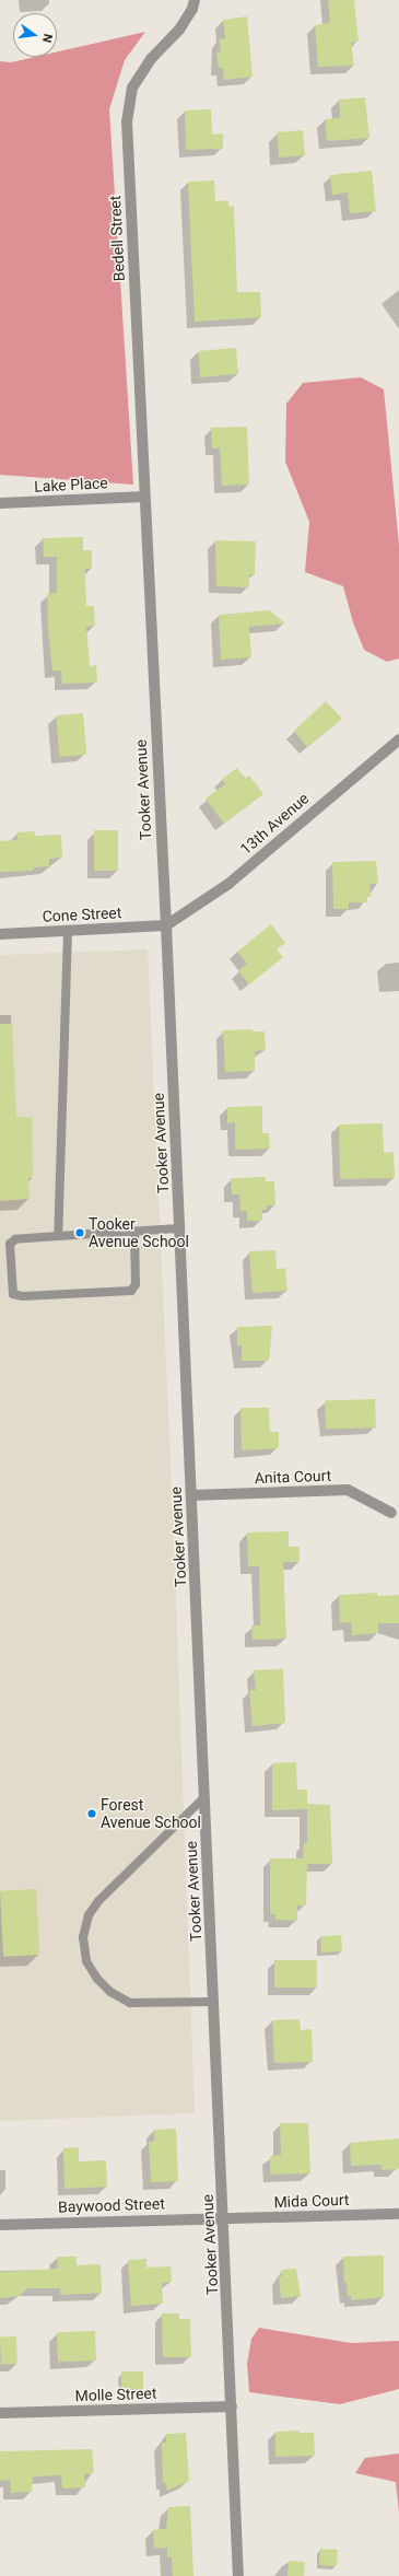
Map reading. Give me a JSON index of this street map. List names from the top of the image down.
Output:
{
  "streets": {
    "street": [
      "Bedell Street",
      "Lake Place",
      "Tooker Avenue",
      "13th Avenue",
      "Cone Street",
      "Anita Court",
      "Mida Court",
      "Baywood Street",
      "Molle Street"
    ]
  },
  "crossings": [
    ["Bedell Street", "Lake Place"],
    ["Bedell Street", "Tooker Avenue"],
    ["Lake Place", "Tooker Avenue"],
    ["Tooker Avenue", "13th Avenue"],
    ["Tooker Avenue", "Cone Street"],
    ["Tooker Avenue", "Anita Court"],
    ["Tooker Avenue", "Mida Court"],
    ["Tooker Avenue", "Baywood Street"],
    ["Tooker Avenue", "Molle Street"],
    ["13th Avenue", "Cone Street"],
    ["Mida Court", "Baywood Street"]
  ],
  "places": ["Tooker Avenue School", "Forest Avenue School"],
  "north": "right"
}
